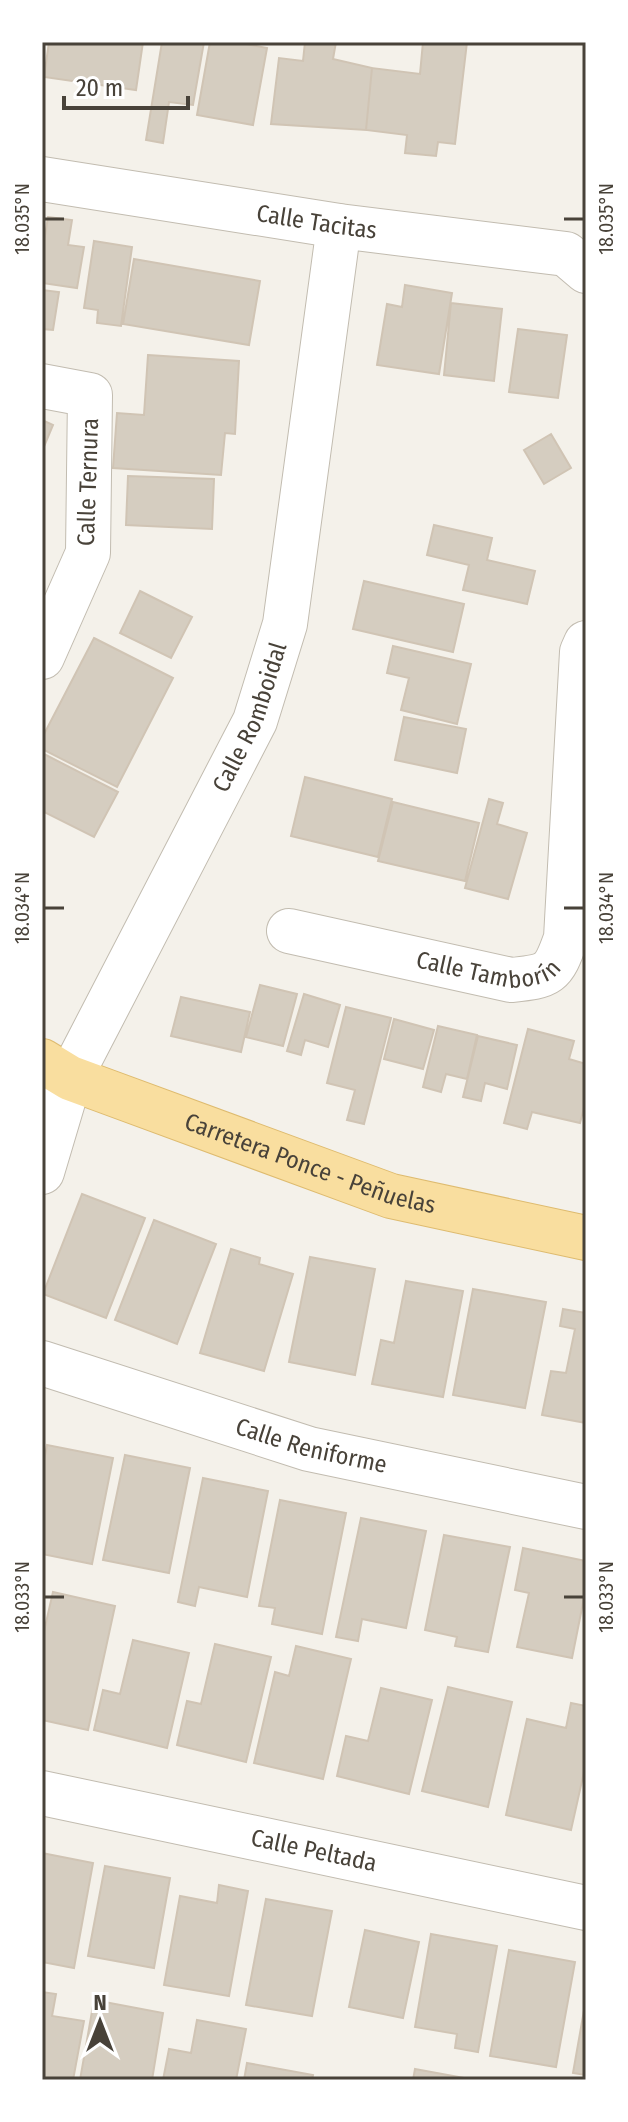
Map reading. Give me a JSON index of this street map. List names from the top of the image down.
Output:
{
  "streets": {
    "main road": ["Carretera Ponce - Peñuelas"],
    "street": [
      "Calle Tacitas",
      "Calle Ternura",
      "Calle Romboidal",
      "Calle Tamborín",
      "Calle Reniforme",
      "Calle Peltada"
    ]
  },
  "crossings": [
    ["Calle Tacitas", "Calle Romboidal"],
    ["Calle Romboidal", "Carretera Ponce - Peñuelas"]
  ],
  "scale_bar": "20 m",
  "north": "top",
  "coordinates": ["18.035°N", "18.034°N", "18.033°N"]
}
